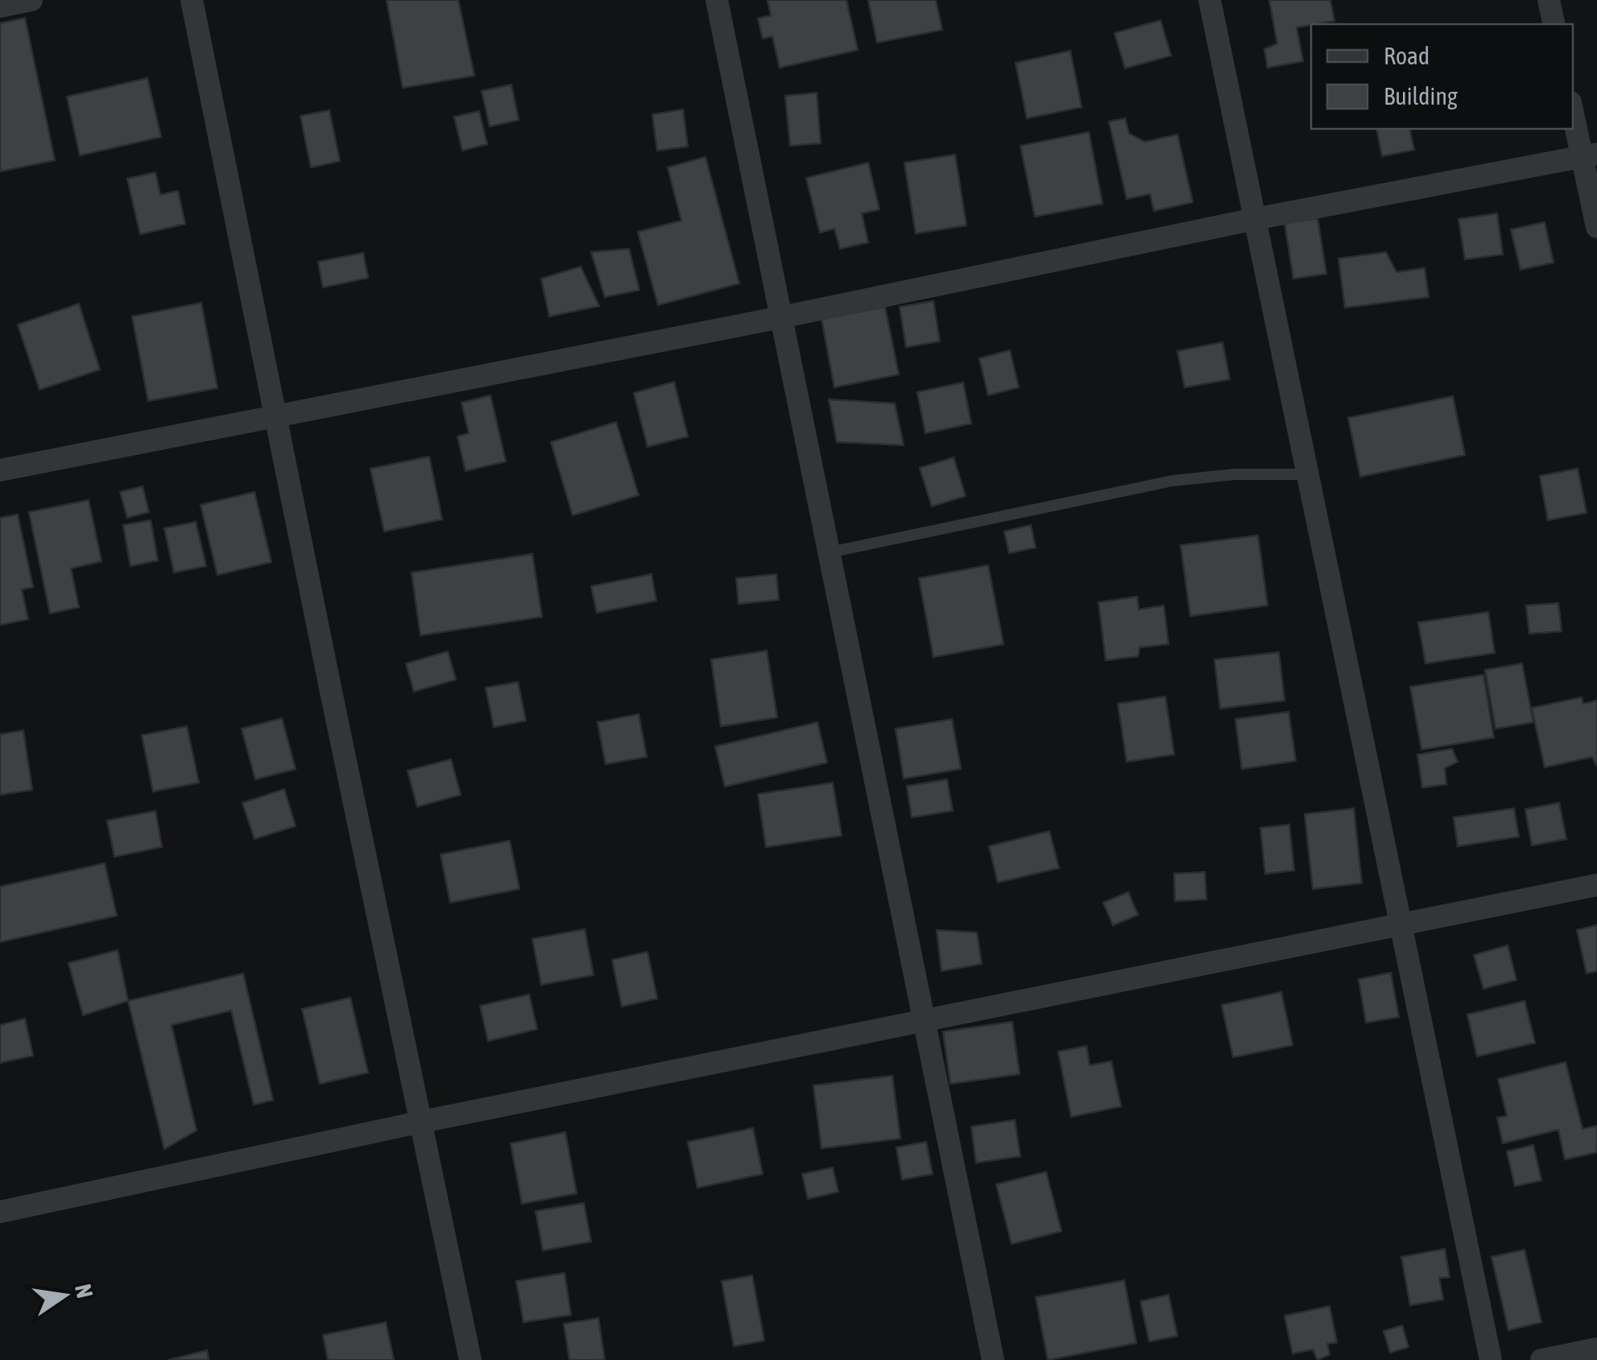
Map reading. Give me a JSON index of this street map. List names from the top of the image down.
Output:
{
  "legend": ["Road", "Building"],
  "north": "right"
}
